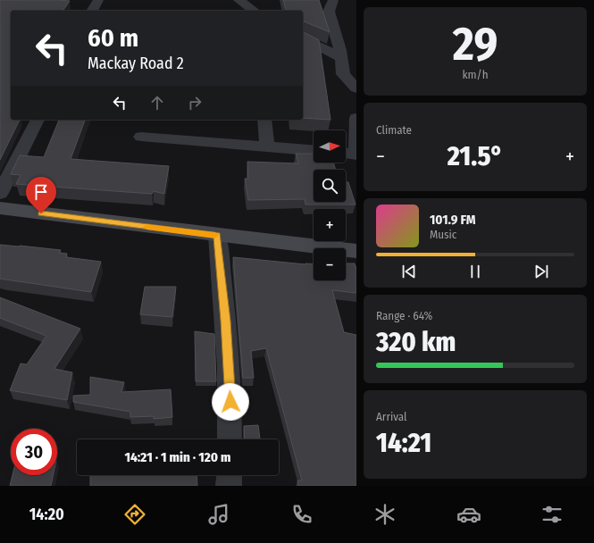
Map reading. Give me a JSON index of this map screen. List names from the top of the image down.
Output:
{
  "north": "right",
  "page": {
    "tile": [
      ["29", "km/h"],
      "Climate",
      ["Range · 64%", "320 km"],
      ["Arrival", "14:21"]
    ],
    "turn": ["60 m", "Mackay Road 2"],
    "map_buttons": ["+", "−"],
    "heat": ["−", "21.5°", "+"],
    "song": ["101.9 FM", "Music"],
    "limit": "30",
    "trip": "14:21 · 1 min · 120 m",
    "tabs": "14:20"
  }
}
